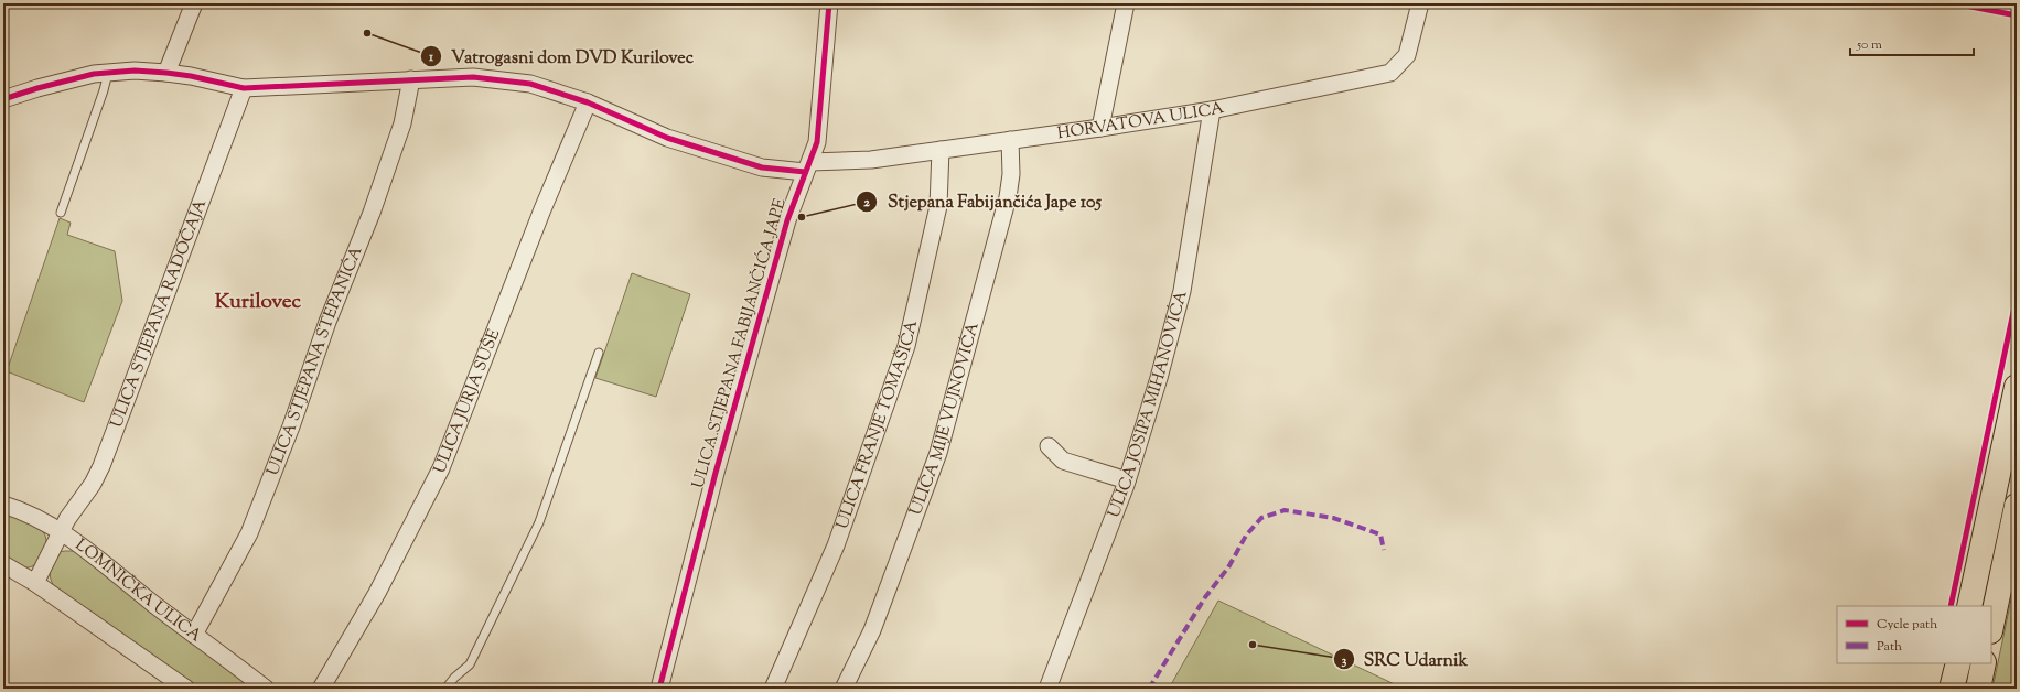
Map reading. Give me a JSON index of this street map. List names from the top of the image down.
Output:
{
  "streets": {
    "street": [
      "HORVATOVA ULICA",
      "ULICA STJEPANA RADOČAJA",
      "ULICA STJEPANA FABIJANČIĆA JAPE",
      "ULICA STJEPANA STEPANIĆA",
      "ULICA JURJA SUŠE",
      "ULICA JOSIPA MIHANOVIĆA",
      "ULICA MIJE VUJNOVIĆA",
      "ULICA FRANJE TOMAŠIĆA",
      "LOMNIČKA ULICA"
    ]
  },
  "crossings": [
    ["HORVATOVA ULICA", "ULICA STJEPANA RADOČAJA"],
    ["HORVATOVA ULICA", "ULICA STJEPANA FABIJANČIĆA JAPE"],
    ["HORVATOVA ULICA", "ULICA STJEPANA STEPANIĆA"],
    ["HORVATOVA ULICA", "ULICA JURJA SUŠE"],
    ["HORVATOVA ULICA", "ULICA JOSIPA MIHANOVIĆA"],
    ["HORVATOVA ULICA", "ULICA MIJE VUJNOVIĆA"],
    ["HORVATOVA ULICA", "ULICA FRANJE TOMAŠIĆA"],
    ["ULICA STJEPANA RADOČAJA", "LOMNIČKA ULICA"],
    ["ULICA STJEPANA STEPANIĆA", "LOMNIČKA ULICA"]
  ],
  "districts": ["Kurilovec"],
  "places": ["Vatrogasni dom DVD Kurilovec", "Stjepana Fabijančića Jape 105", "SRC Udarnik"],
  "legend": ["Cycle path", "Path"],
  "scale_bar": "50 m"
}
